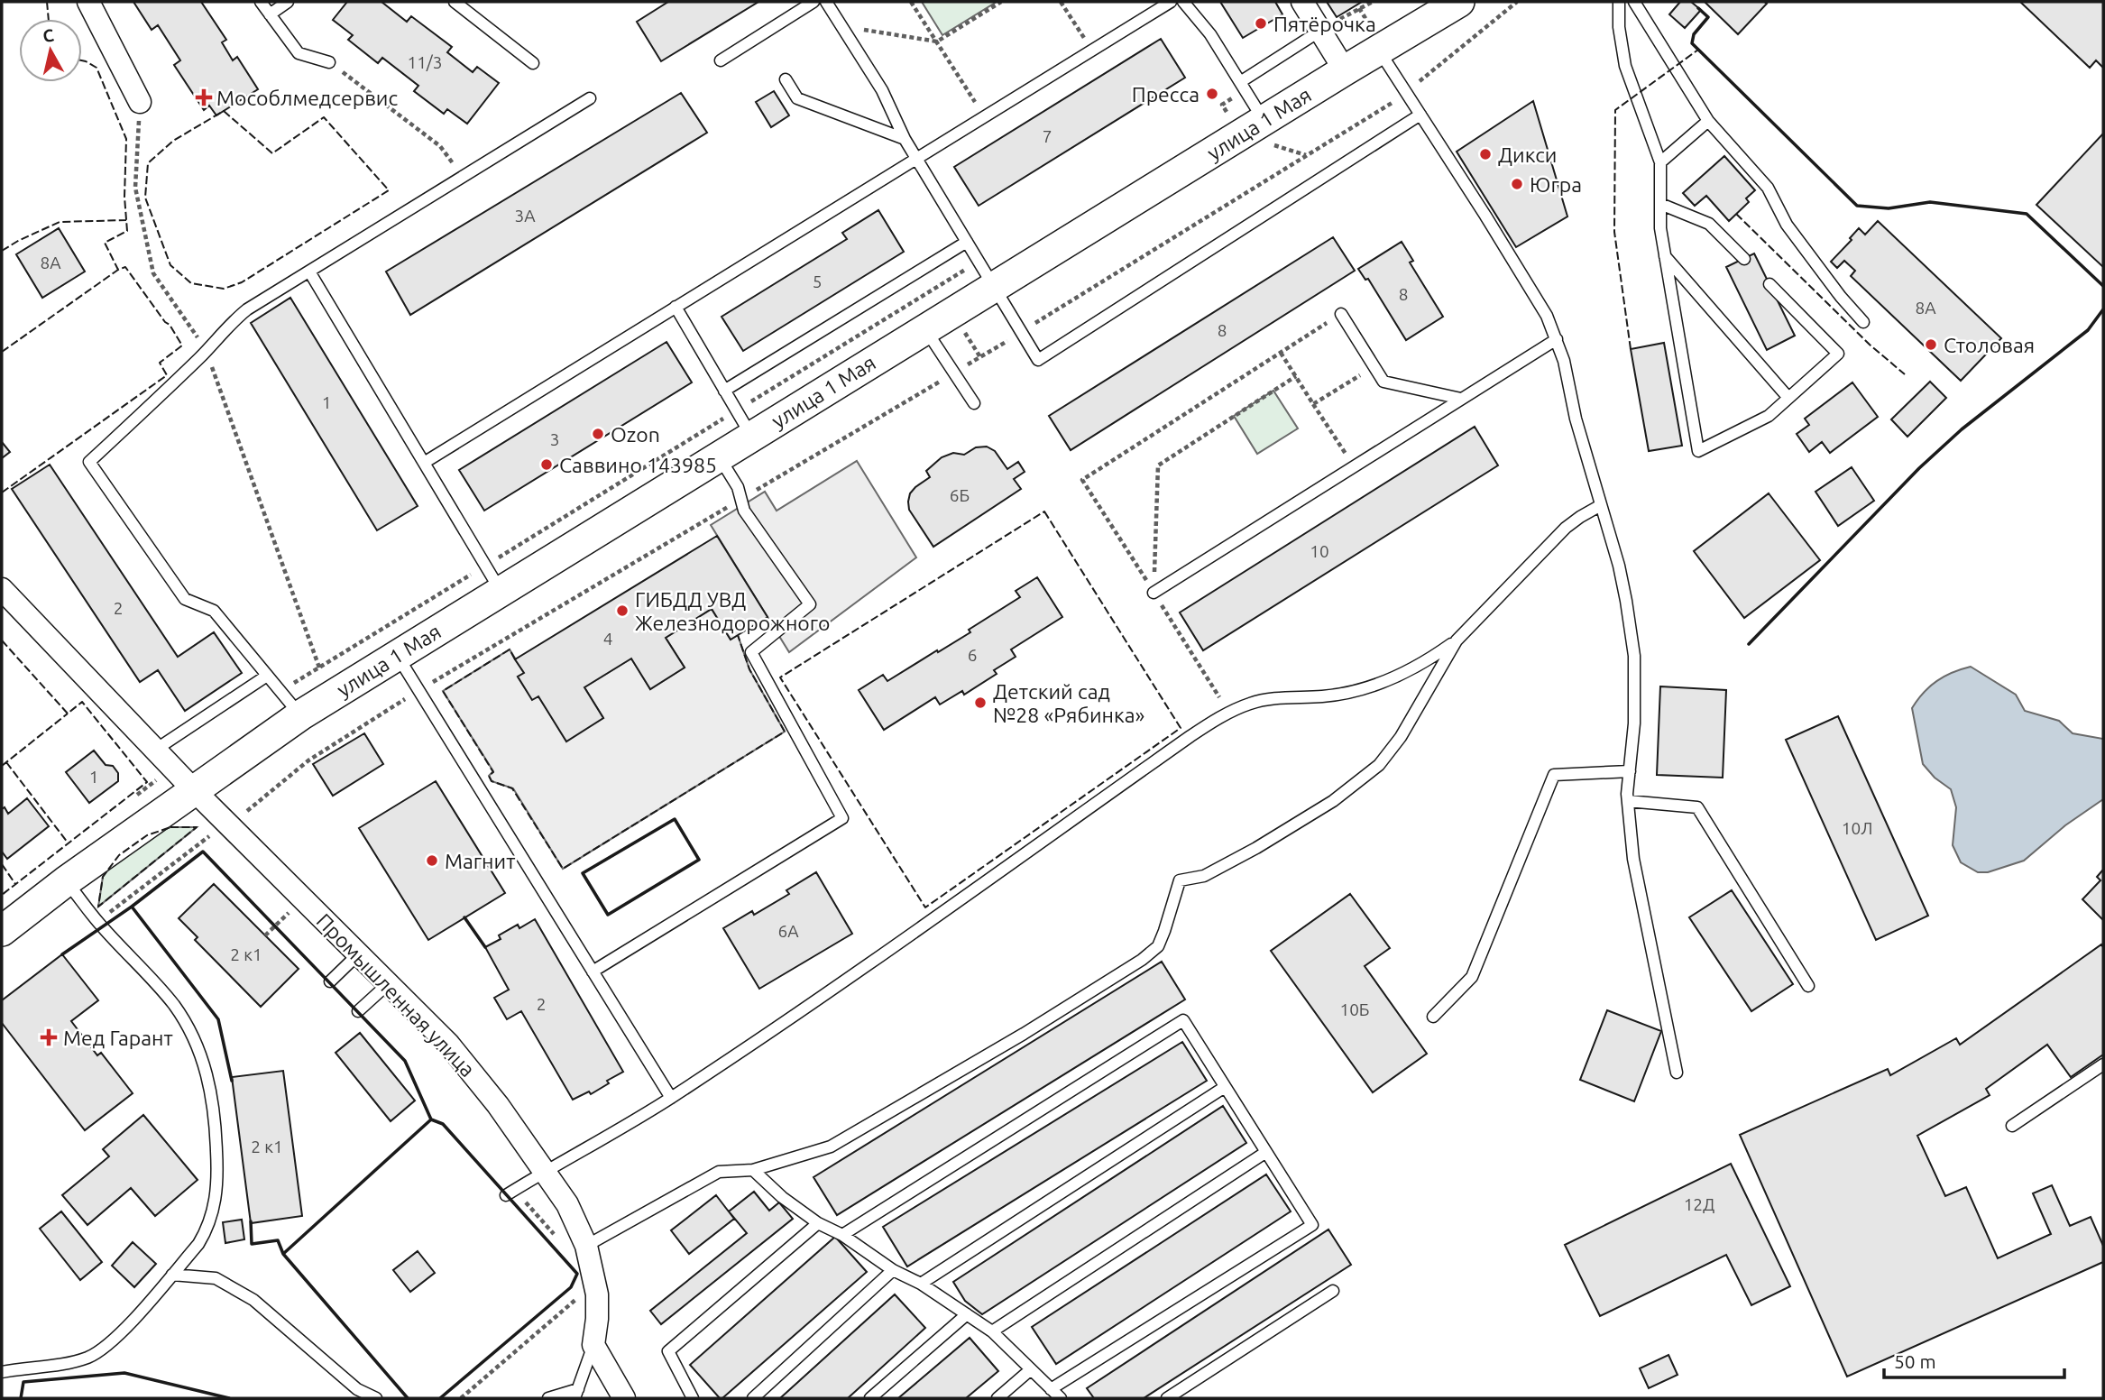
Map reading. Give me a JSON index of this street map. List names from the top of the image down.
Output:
{
  "streets": {
    "street": ["улица 1 Мая", "Промышленная улица"]
  },
  "crossings": [
    ["улица 1 Мая", "Промышленная улица"]
  ],
  "places": {
    "other": [
      "Пятёрочка",
      "Пресса",
      "Дикси",
      "Югра",
      "Столовая",
      "Ozon",
      "Саввино 143985",
      "ГИБДД УВД Железнодорожного",
      "Детский сад №28 «Рябинка»",
      "Магнит"
    ],
    "health": ["Мособлмедсервис", "Мед Гарант"]
  },
  "house_numbers": [
    "11/3",
    "7",
    "3А",
    "8А",
    "5",
    "8",
    "8А",
    "8",
    "1",
    "3",
    "6Б",
    "10",
    "2",
    "4",
    "6",
    "1",
    "10Л",
    "6А",
    "2 к1",
    "2",
    "10Б",
    "2 к1",
    "12Д"
  ],
  "scale_bar": "50 m",
  "north": "top"
}
